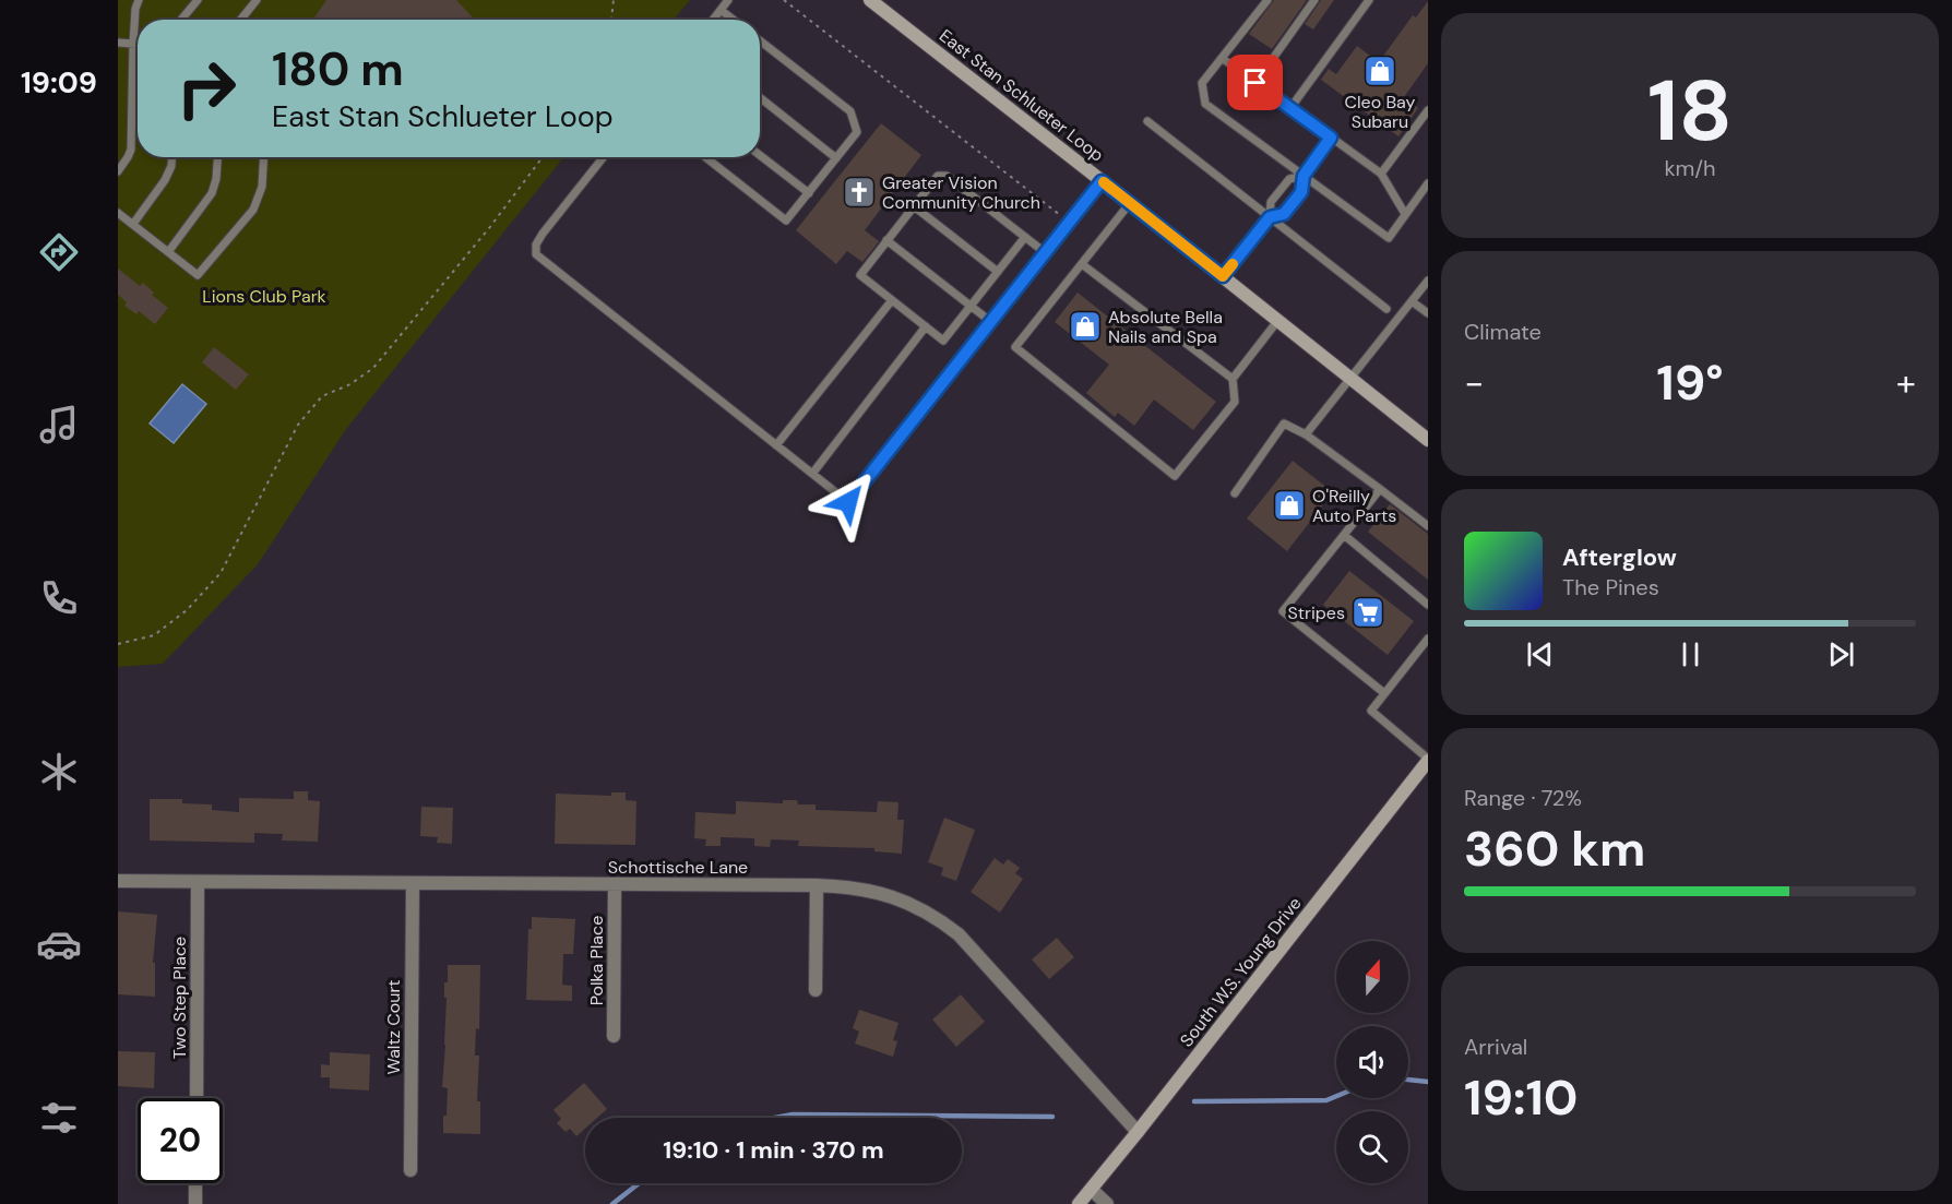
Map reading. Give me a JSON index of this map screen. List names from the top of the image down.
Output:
{
  "streets": {
    "main road": ["East Stan Schlueter Loop", "South W.S. Young Drive"],
    "street": [
      "Schottische Lane",
      "Polka Place",
      "Two Step Place",
      "Waltz Court"
    ]
  },
  "crossings": [
    ["Schottische Lane", "Polka Place"],
    ["Schottische Lane", "South W.S. Young Drive"],
    ["Schottische Lane", "Two Step Place"],
    ["Schottische Lane", "Waltz Court"]
  ],
  "parks": ["Lions Club Park"],
  "places": {
    "shop": ["Cleo Bay Subaru", "Absolute Bella Nails and Spa", "O'Reilly Auto Parts"],
    "church": ["Greater Vision Community Church"],
    "supermarket": ["Stripes"]
  },
  "north": "top",
  "page": {
    "tabs": "19:09",
    "tile": [
      ["18", "km/h"],
      "Climate",
      ["Range · 72%", "360 km"],
      ["Arrival", "19:10"]
    ],
    "turn": ["180 m", "East Stan Schlueter Loop"],
    "heat": ["−", "19°", "+"],
    "song": ["Afterglow", "The Pines"],
    "limit": "20",
    "trip": "19:10 · 1 min · 370 m"
  }
}
